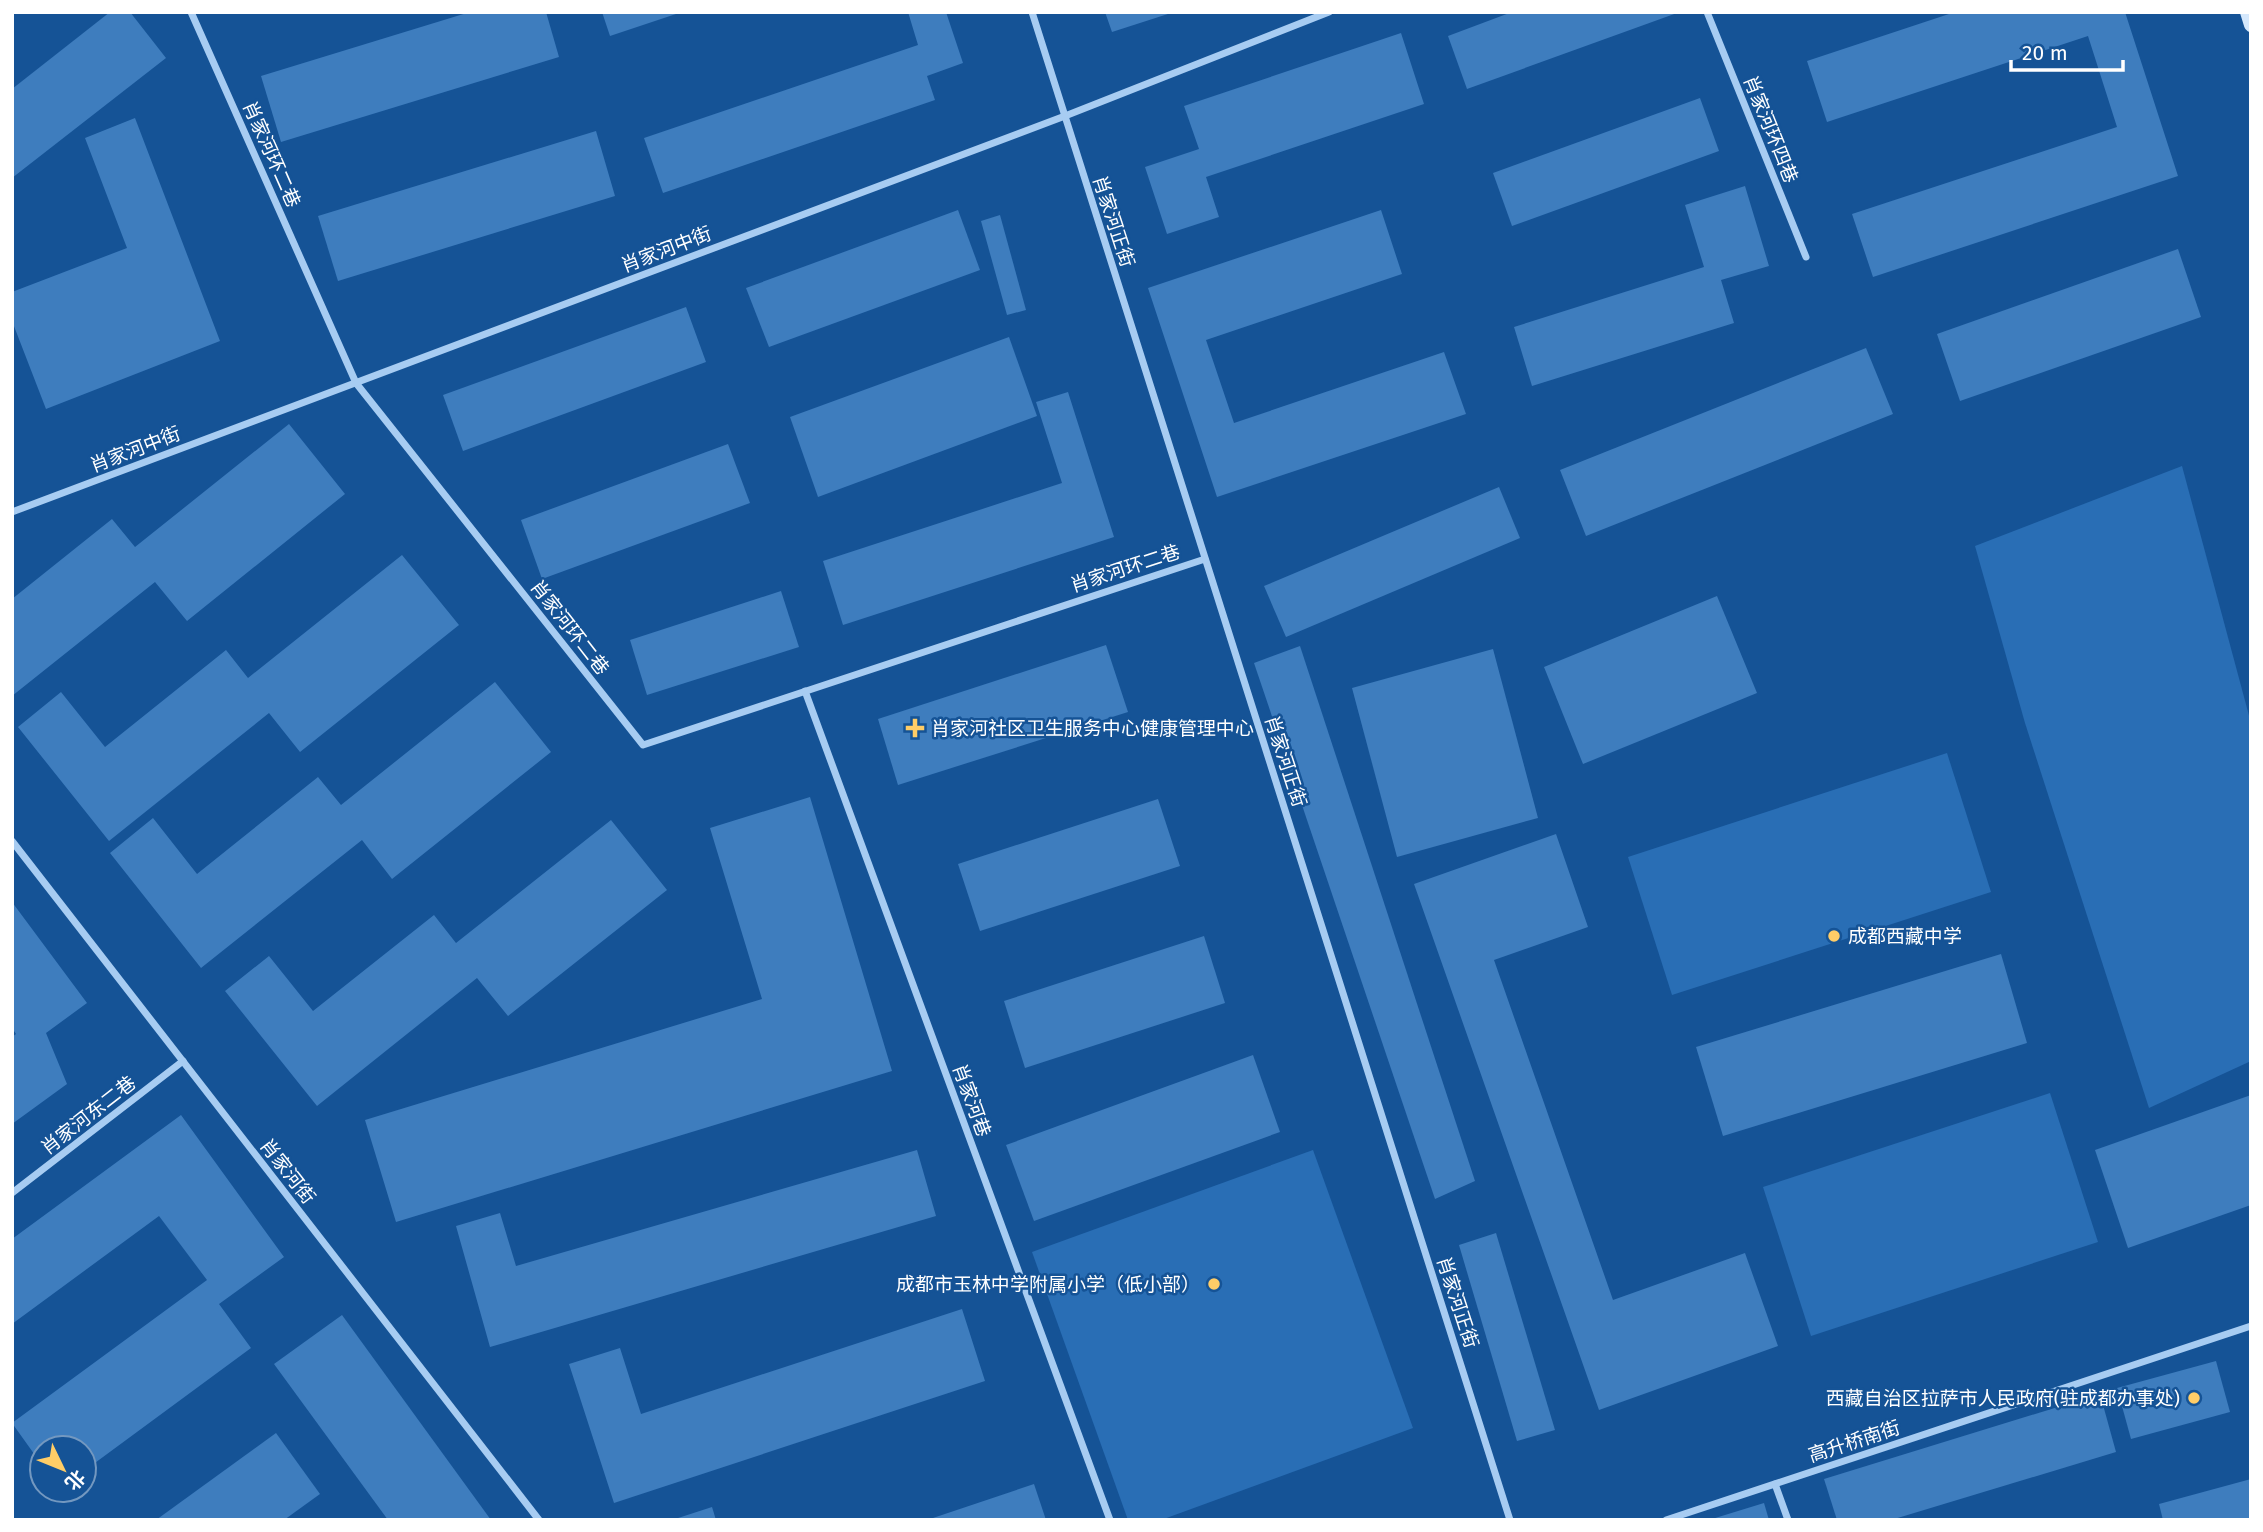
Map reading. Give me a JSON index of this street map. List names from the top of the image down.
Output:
{
  "streets": {
    "street": [
      "肖家河环四巷",
      "肖家河环二巷",
      "肖家河正街",
      "肖家河中街",
      "肖家河巷",
      "肖家河东二巷",
      "肖家河街",
      "高升桥南街"
    ]
  },
  "crossings": [
    ["肖家河环二巷", "肖家河正街"],
    ["肖家河环二巷", "肖家河中街"],
    ["肖家河环二巷", "肖家河巷"],
    ["肖家河正街", "肖家河中街"],
    ["肖家河东二巷", "肖家河街"]
  ],
  "places": {
    "health": ["肖家河社区卫生服务中心健康管理中心"],
    "other": ["成都西藏中学", "成都市玉林中学附属小学（低小部）", "西藏自治区拉萨市人民政府(驻成都办事处)"]
  },
  "scale_bar": "20 m",
  "north": "bottom right"
}
